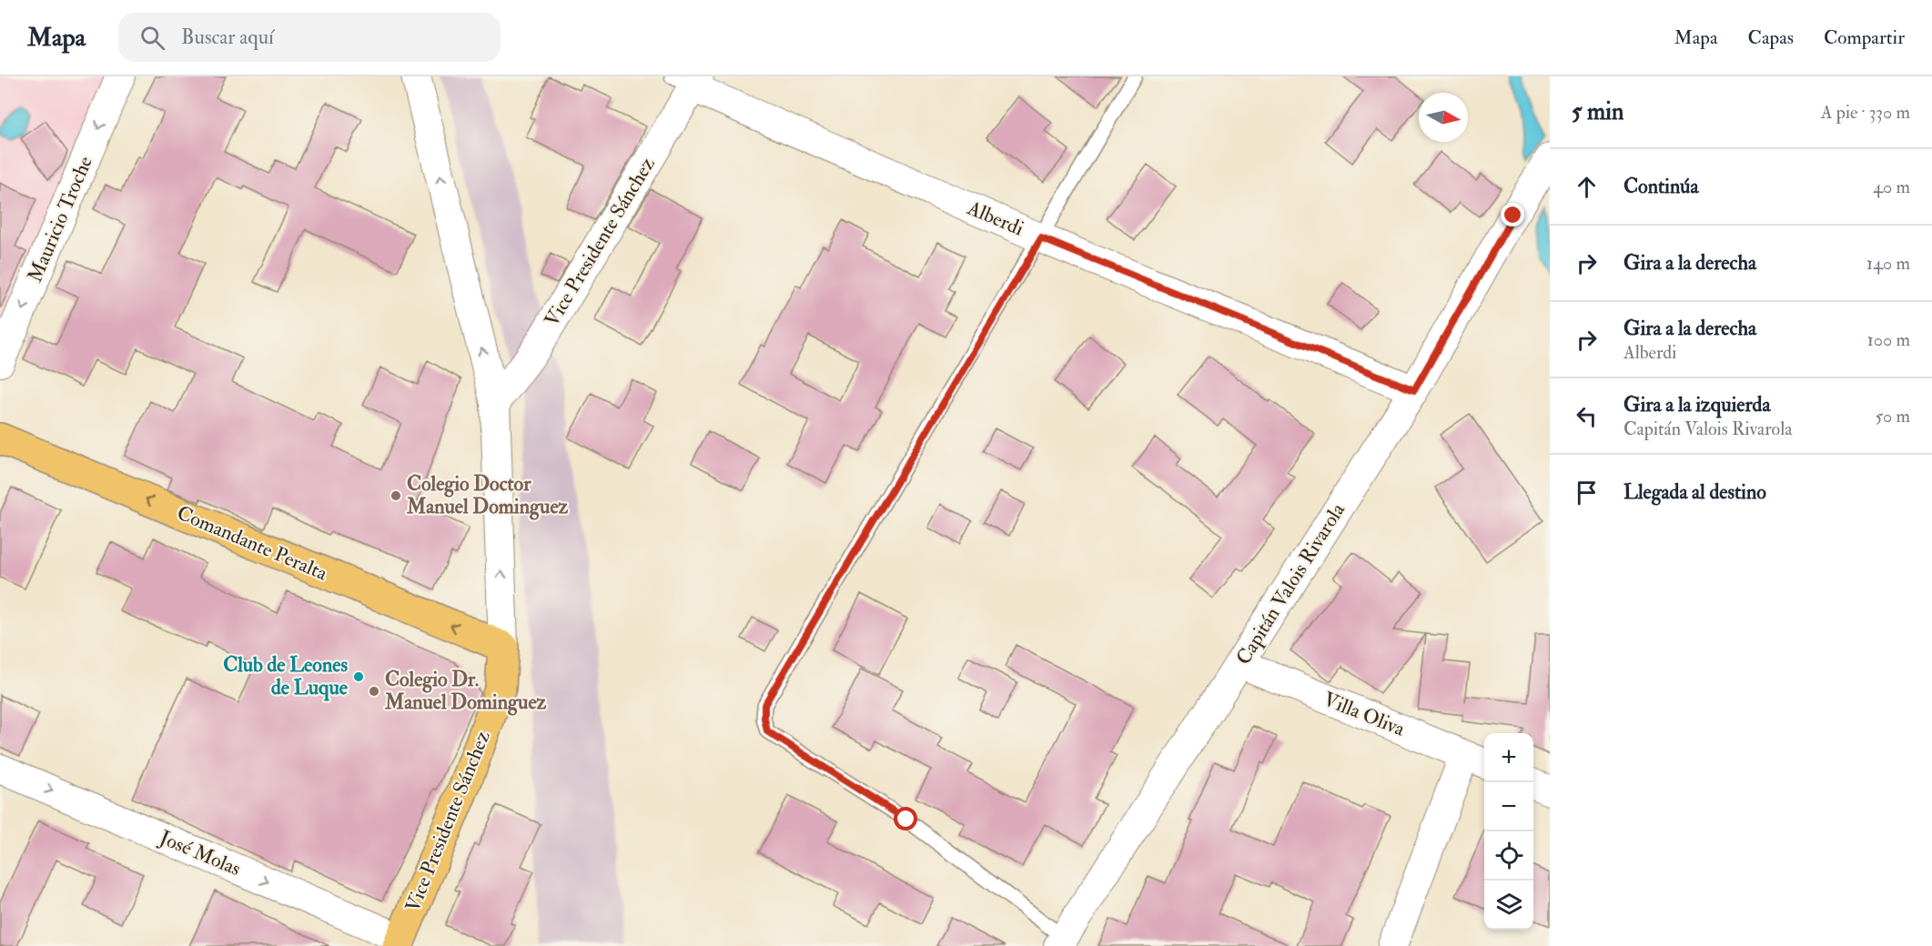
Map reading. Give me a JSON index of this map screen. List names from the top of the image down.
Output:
{
  "streets": {
    "main road": ["Vice Presidente Sánchez", "Comandante Peralta"],
    "street": [
      "Alberdi",
      "Mauricio Troche",
      "Capitán Valois Rivarola",
      "Villa Oliva",
      "José Molas"
    ]
  },
  "crossings": [
    ["Alberdi", "Vice Presidente Sánchez"],
    ["Alberdi", "Capitán Valois Rivarola"],
    ["Vice Presidente Sánchez", "Comandante Peralta"],
    ["Vice Presidente Sánchez", "José Molas"],
    ["Capitán Valois Rivarola", "Villa Oliva"]
  ],
  "one_way": [
    "Mauricio Troche",
    "Vice Presidente Sánchez",
    "Comandante Peralta",
    "José Molas"
  ],
  "places": ["Colegio Doctor Manuel Dominguez", "Club de Leones de Luque", "Colegio Dr. Manuel Dominguez"],
  "north": "right",
  "page": {
    "header": "Mapa",
    "search": "Buscar aquí",
    "nav": ["Mapa", "Capas", "Compartir"],
    "heading": ["5 min", "A pie · 330 m"],
    "list": [
      ["Continúa", "40 m"],
      ["Gira a la derecha", "140 m"],
      ["Gira a la derecha", "Alberdi", "100 m"],
      ["Gira a la izquierda", "Capitán Valois Rivarola", "50 m"],
      "Llegada al destino"
    ],
    "map_buttons": ["+", "−"]
  }
}
